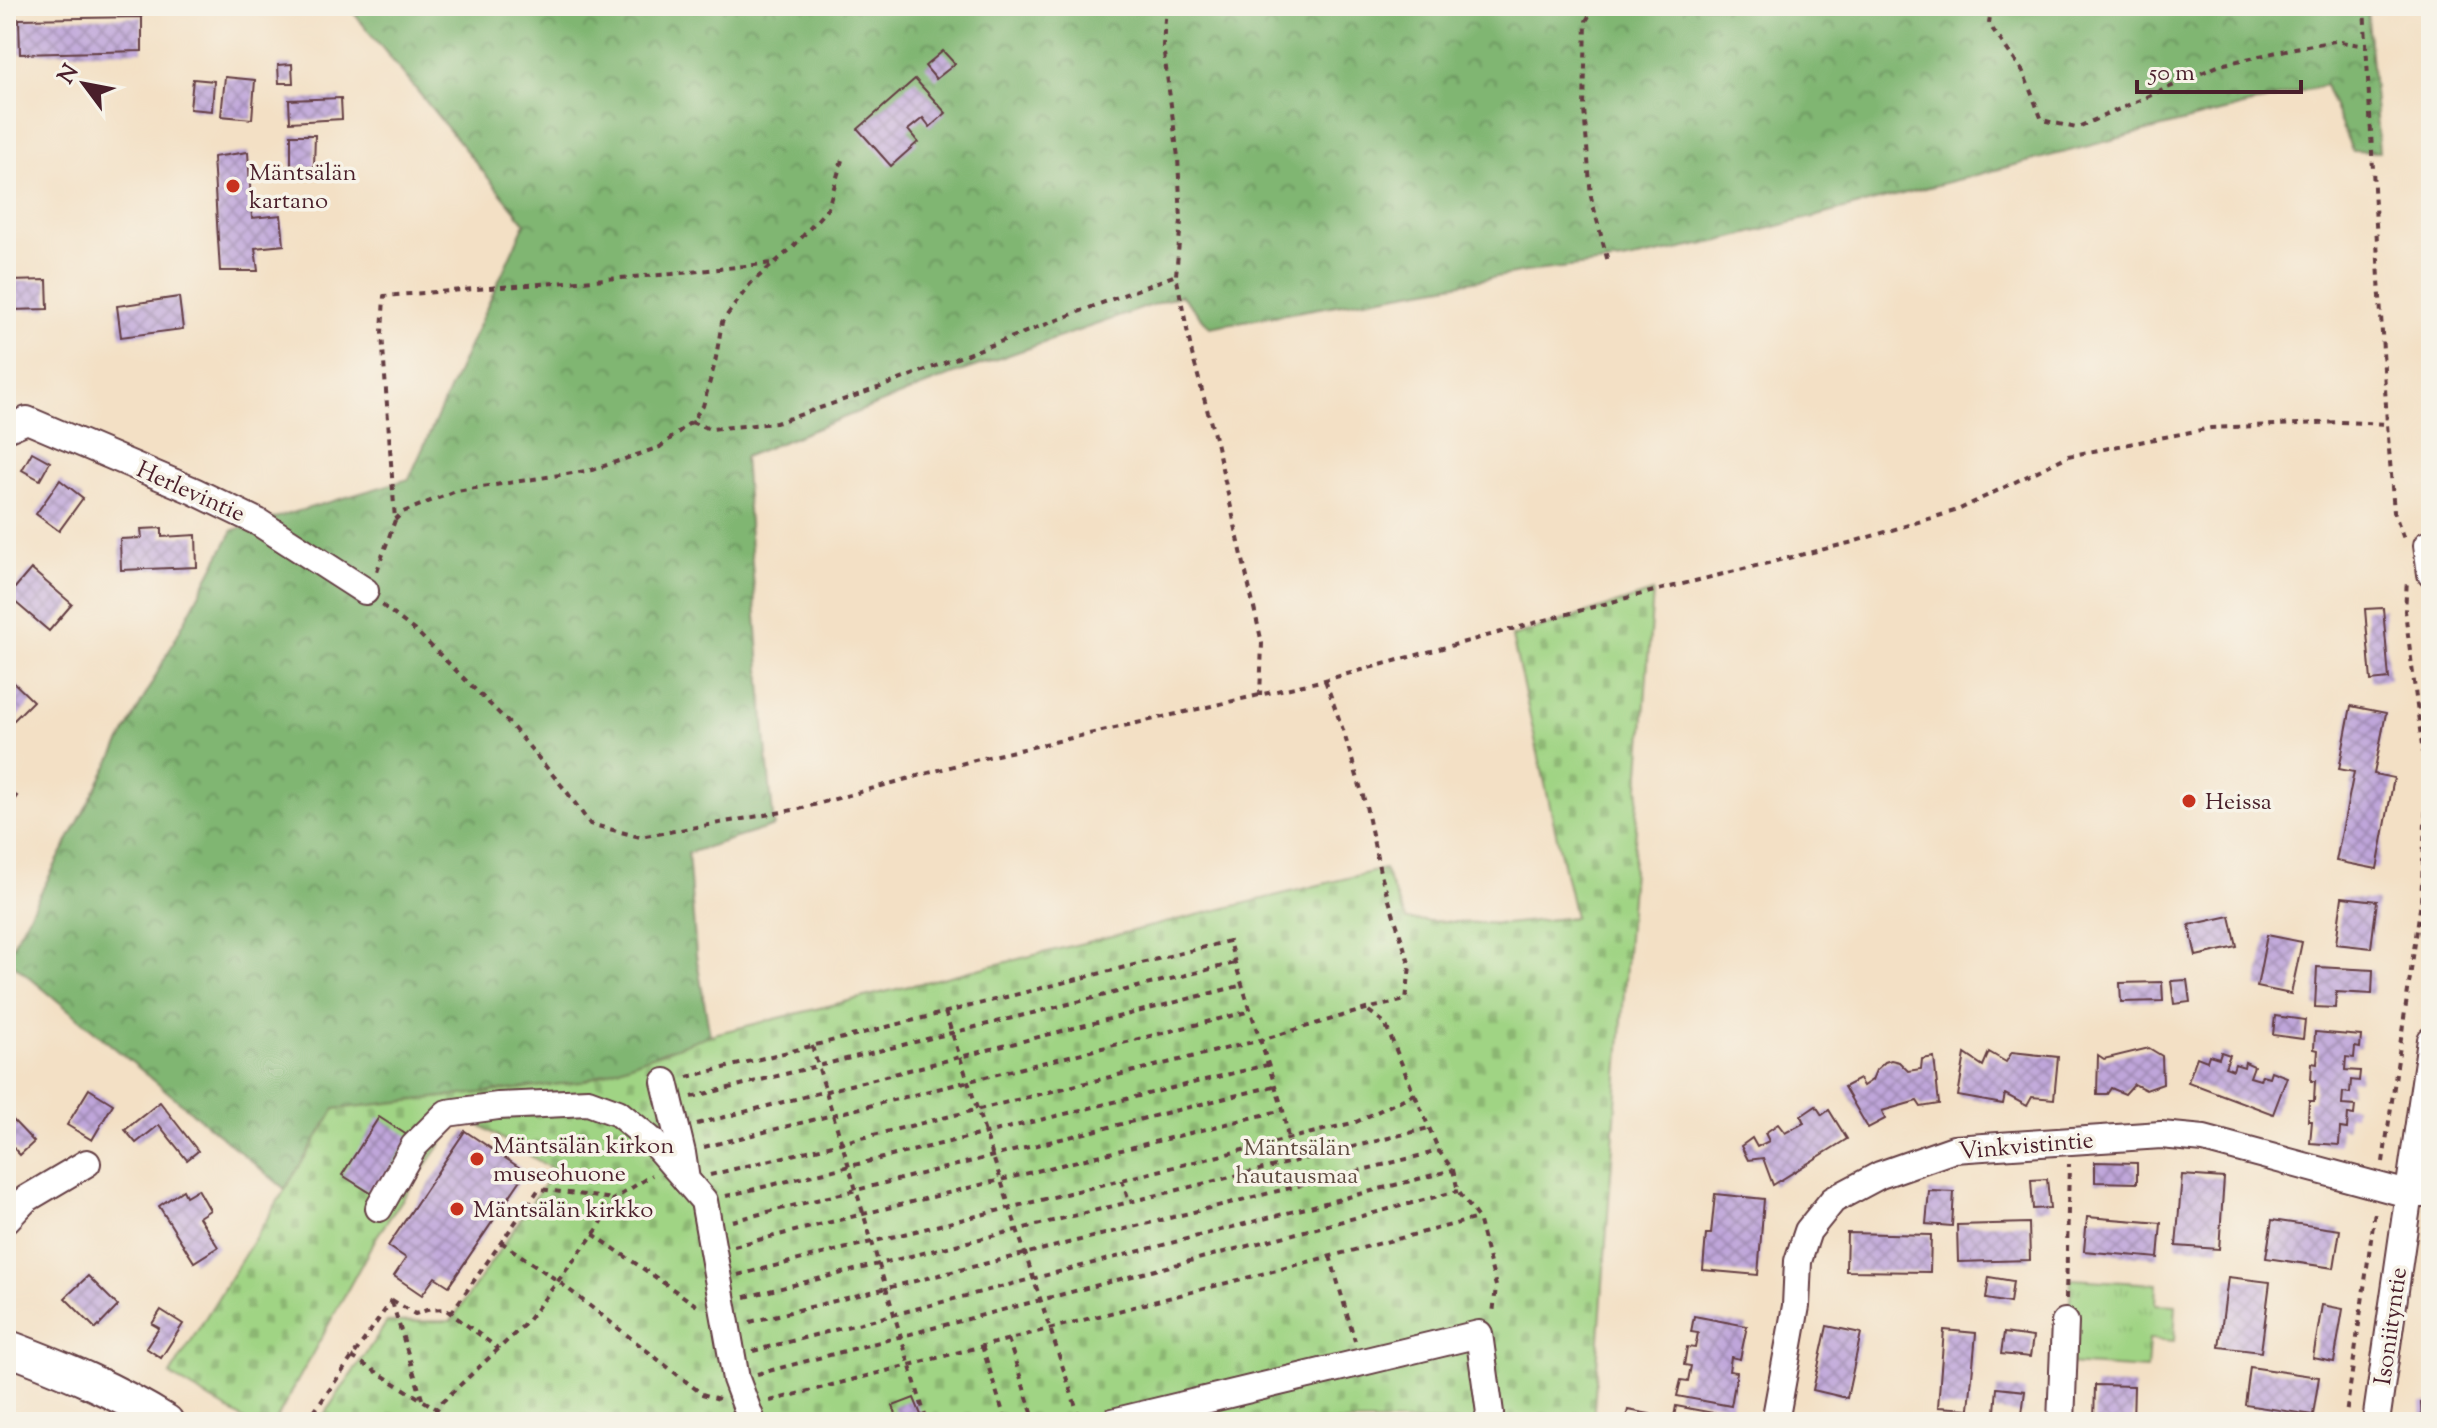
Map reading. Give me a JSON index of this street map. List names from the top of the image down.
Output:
{
  "streets": {
    "street": ["Herlevintie", "Vinkvistintie", "Isoniityntie"]
  },
  "crossings": [
    ["Vinkvistintie", "Isoniityntie"]
  ],
  "parks": ["Mäntsälän hautausmaa"],
  "places": [
    "Mäntsälän kartano",
    "Heissa",
    "Mäntsälän kirkon museohuone",
    "Mäntsälän kirkko"
  ],
  "scale_bar": "50 m",
  "north": "top left"
}
